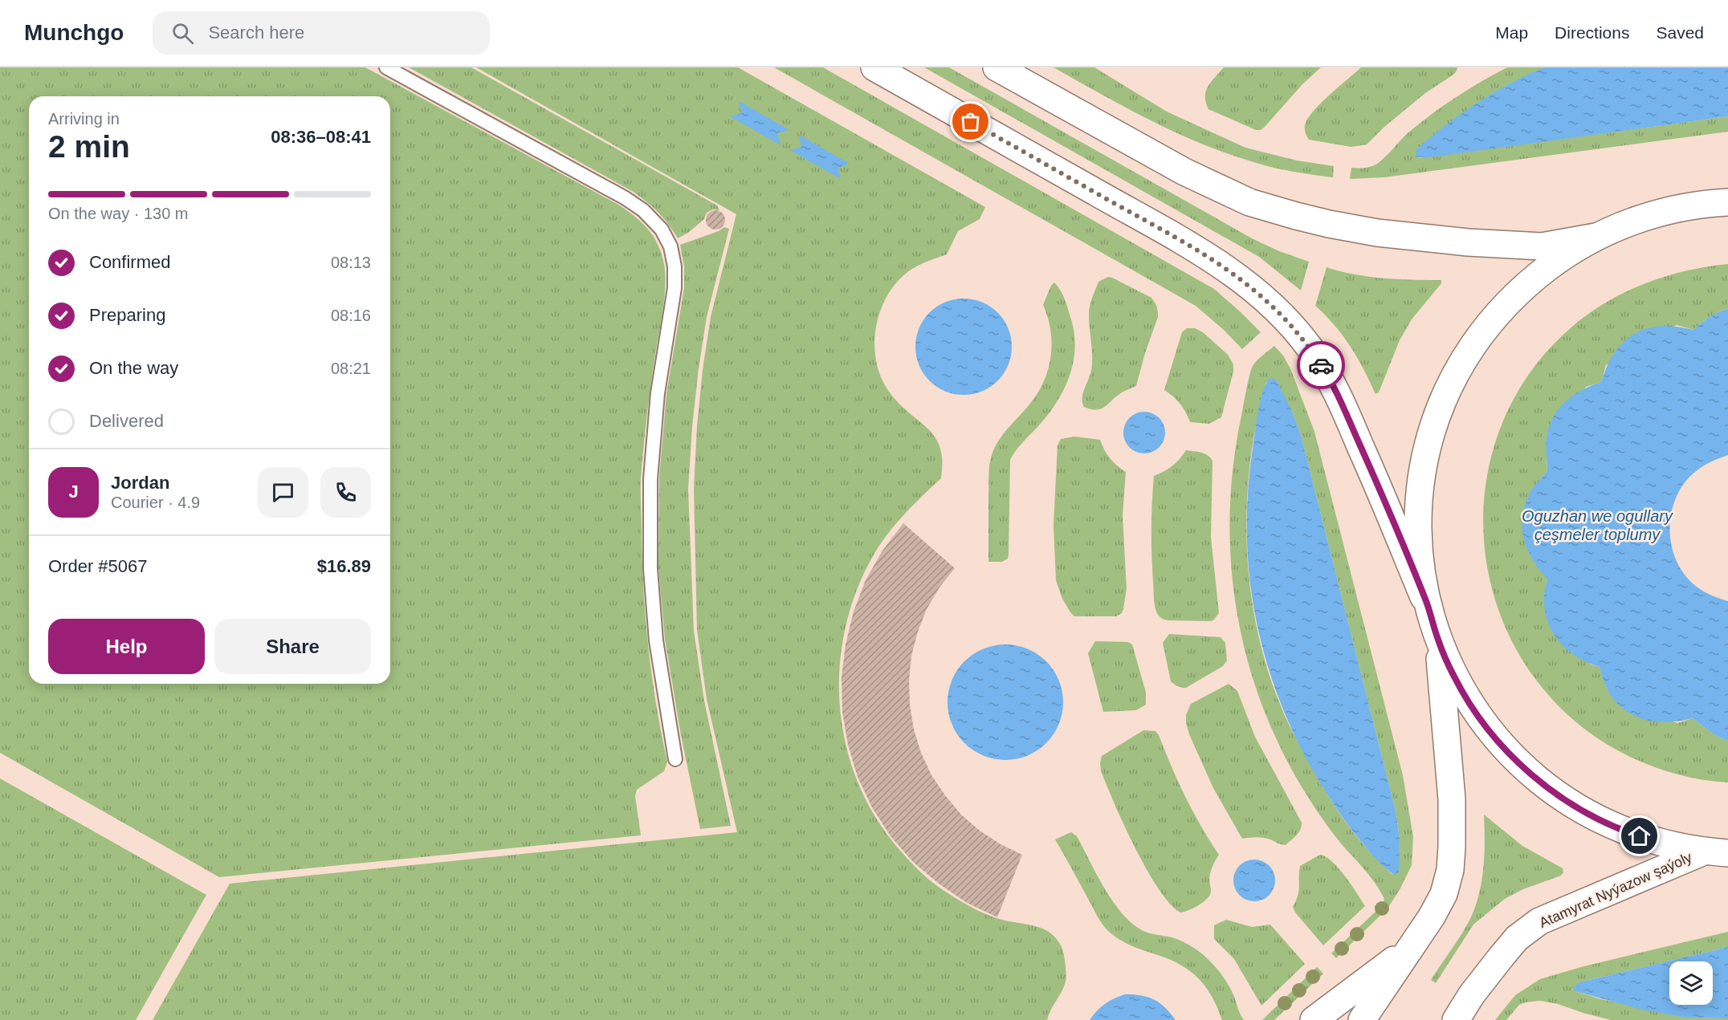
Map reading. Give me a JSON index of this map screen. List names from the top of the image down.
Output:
{
  "streets": {
    "main road": ["Atamyrat Nyýazow şaýoly"]
  },
  "water": ["Oguzhan we ogullary çeşmeler toplumy"],
  "page": {
    "header": "Munchgo",
    "search": "Search here",
    "nav": ["Map", "Directions", "Saved"],
    "heading": ["2 min", "Arriving in", "08:36–08:41"],
    "panel": [
      "Jordan",
      "Courier · 4.9",
      "Order #5067",
      "$16.89"
    ],
    "bar": "On the way · 130 m",
    "list": [
      ["Confirmed", "08:13"],
      ["Preparing", "08:16"],
      ["On the way", "08:21"],
      "Delivered"
    ],
    "round": "J",
    "buttons": ["Help", "Share"]
  }
}
